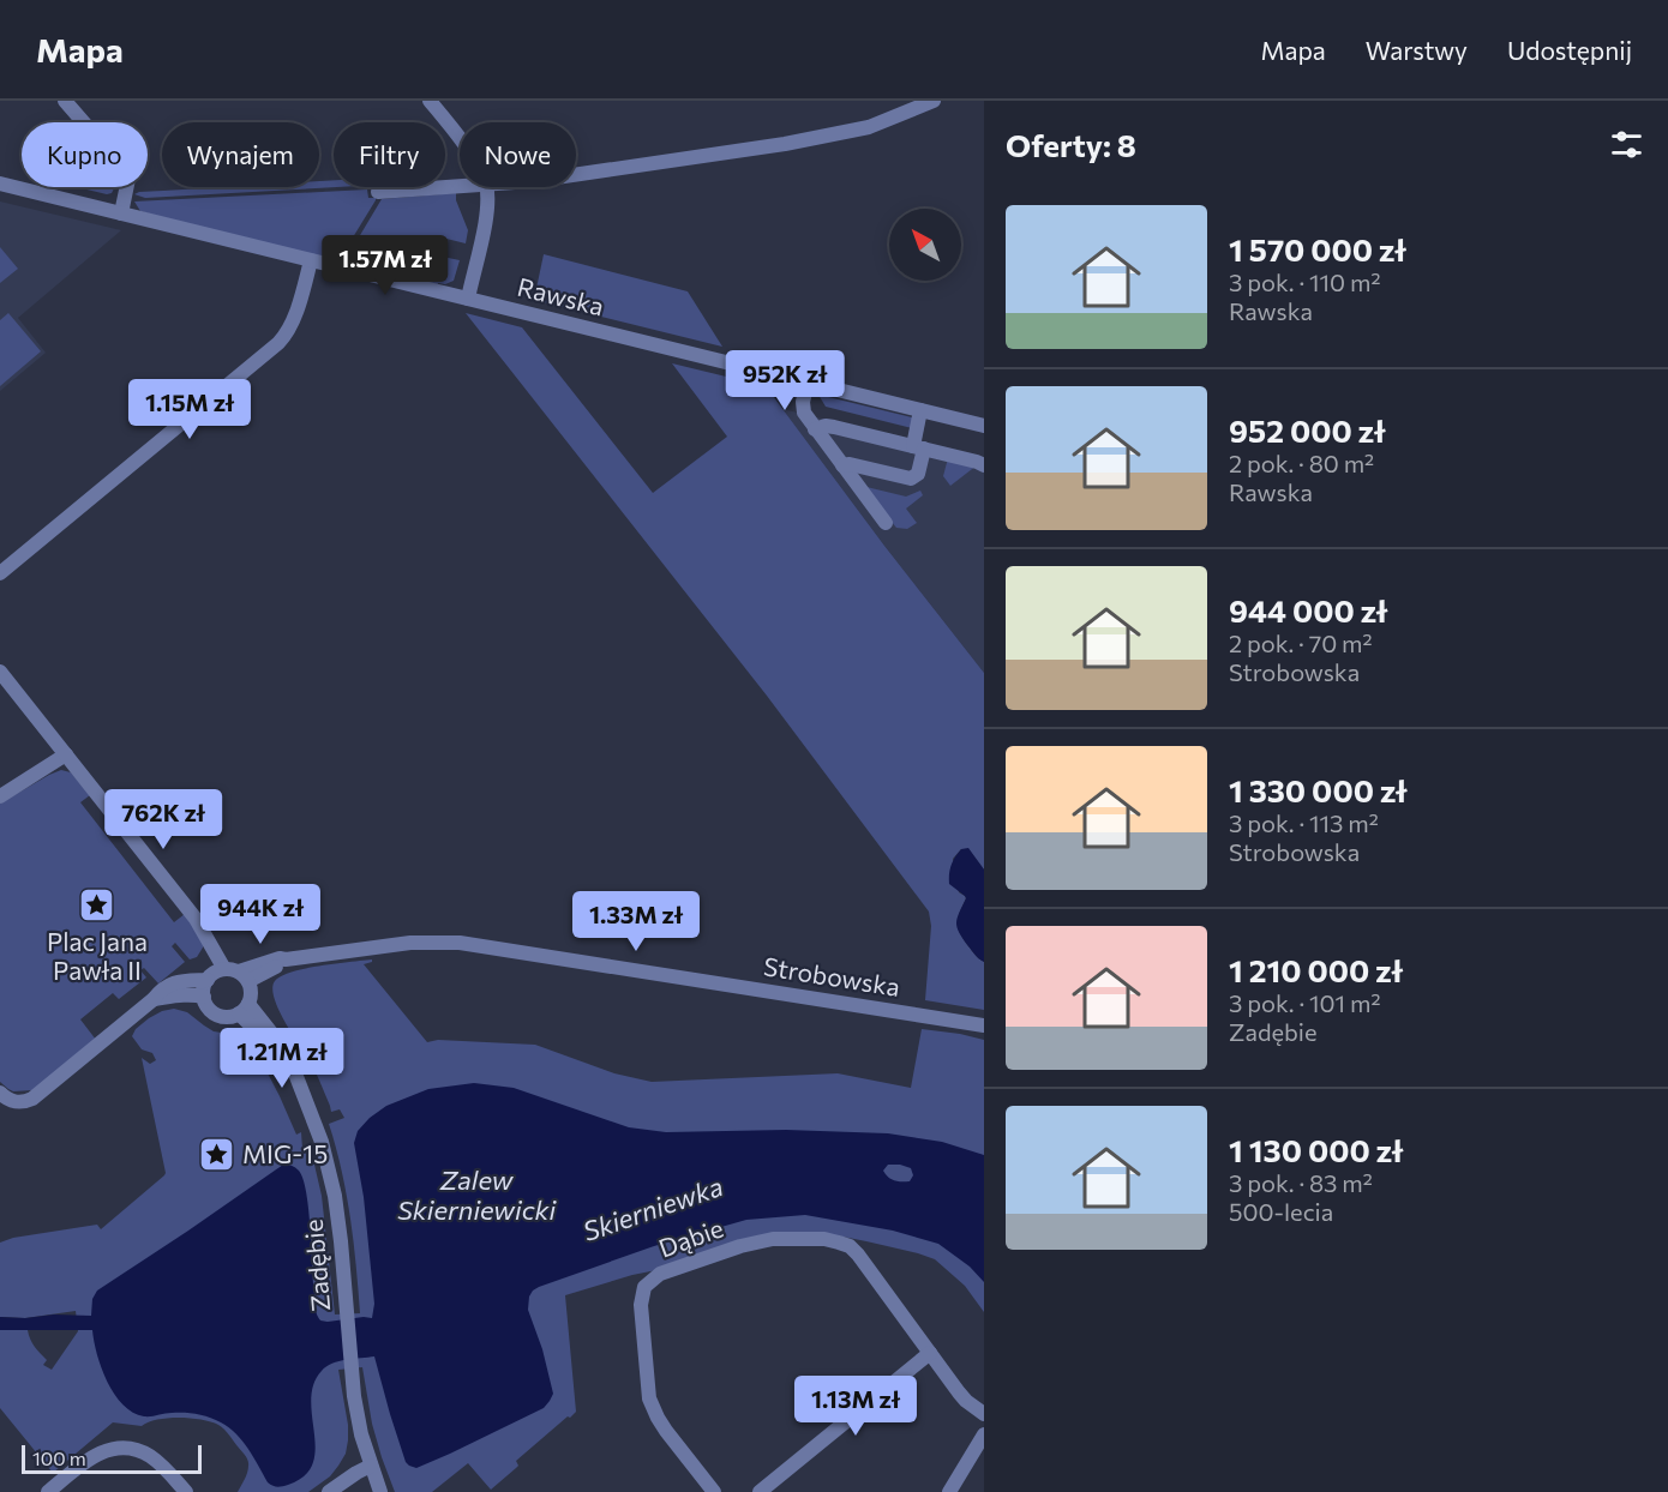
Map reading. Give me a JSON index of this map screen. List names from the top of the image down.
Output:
{
  "streets": {
    "street": [
      "Rawska",
      "Strobowska",
      "Dąbie",
      "Zadębie"
    ]
  },
  "crossings": [
    ["Strobowska", "Zadębie"]
  ],
  "water": ["Zalew Skierniewicki", "Skierniewka"],
  "places": {
    "place": ["Plac Jana Pawła II", "MIG-15"]
  },
  "scale_bar": "100 m",
  "north": "top left",
  "page": {
    "header": "Mapa",
    "nav": ["Mapa", "Warstwy", "Udostępnij"],
    "heading": "Oferty: 8",
    "chip": [
      "Kupno",
      "Wynajem",
      "Filtry",
      "Nowe"
    ],
    "list": [
      {
        "name": "1 570 000 zł",
        "note": "3 pok. · 110 m² · Rawska"
      },
      {
        "name": "952 000 zł",
        "note": "2 pok. · 80 m² · Rawska"
      },
      {
        "name": "944 000 zł",
        "note": "2 pok. · 70 m² · Strobowska"
      },
      {
        "name": "1 330 000 zł",
        "note": "3 pok. · 113 m² · Strobowska"
      },
      {
        "name": "1 210 000 zł",
        "note": "3 pok. · 101 m² · Zadębie"
      },
      {
        "name": "1 130 000 zł",
        "note": "3 pok. · 83 m² · 500-lecia"
      }
    ],
    "price": [
      "1.57M zł",
      "952K zł",
      "1.15M zł",
      "762K zł",
      "944K zł",
      "1.33M zł",
      "1.21M zł",
      "1.13M zł"
    ],
    "scale": "100 m"
  }
}
